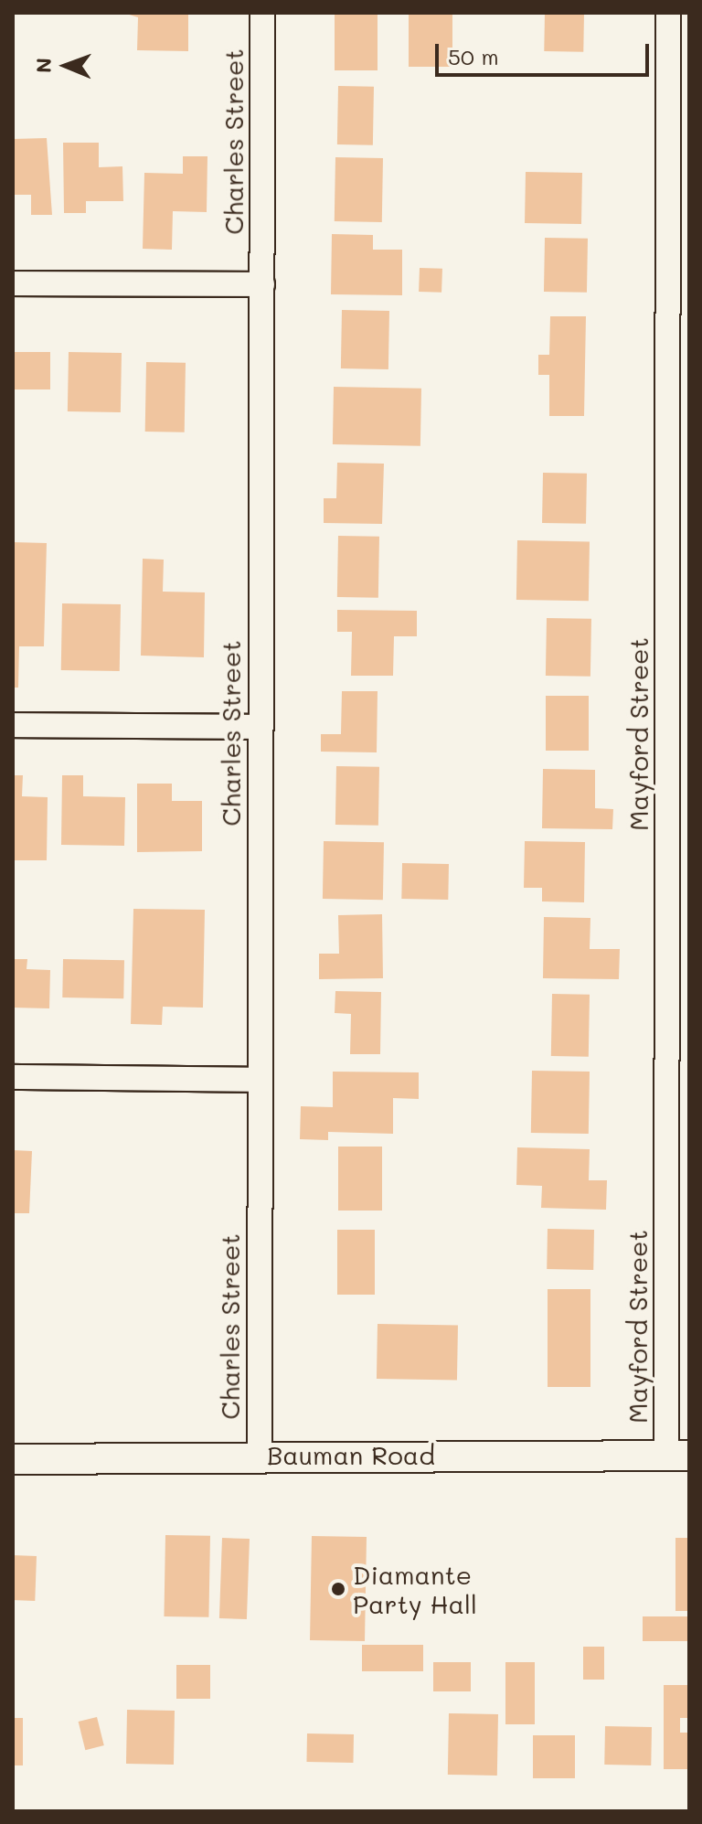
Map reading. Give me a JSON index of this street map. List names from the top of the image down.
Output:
{
  "streets": {
    "street": ["Charles Street", "Mayford Street", "Bauman Road"]
  },
  "crossings": [
    ["Charles Street", "Bauman Road"],
    ["Mayford Street", "Bauman Road"]
  ],
  "places": ["Diamante Party Hall"],
  "scale_bar": "50 m",
  "north": "left"
}
